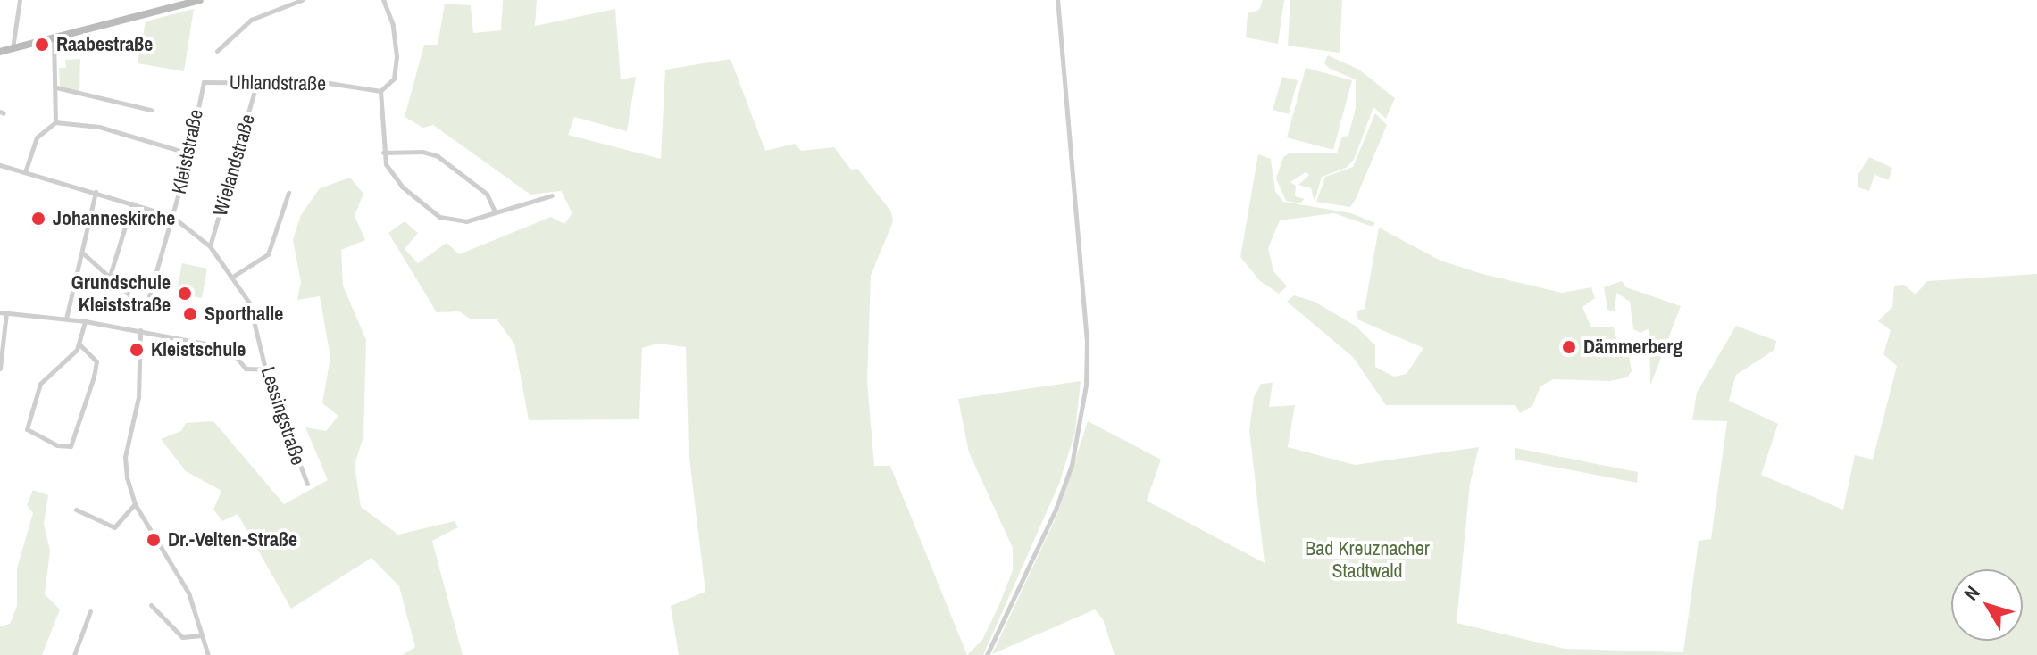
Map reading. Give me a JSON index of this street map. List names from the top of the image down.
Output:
{
  "streets": {
    "street": [
      "Uhlandstraße",
      "Kleiststraße",
      "Wielandstraße",
      "Lessingstraße"
    ]
  },
  "crossings": [
    ["Uhlandstraße", "Kleiststraße"],
    ["Uhlandstraße", "Wielandstraße"],
    ["Kleiststraße", "Lessingstraße"],
    ["Wielandstraße", "Lessingstraße"]
  ],
  "parks": ["Bad Kreuznacher Stadtwald"],
  "places": [
    "Raabestraße",
    "Johanneskirche",
    "Grundschule Kleiststraße",
    "Sporthalle",
    "Dämmerberg",
    "Kleistschule",
    "Dr.-Velten-Straße"
  ],
  "north": "top left"
}
